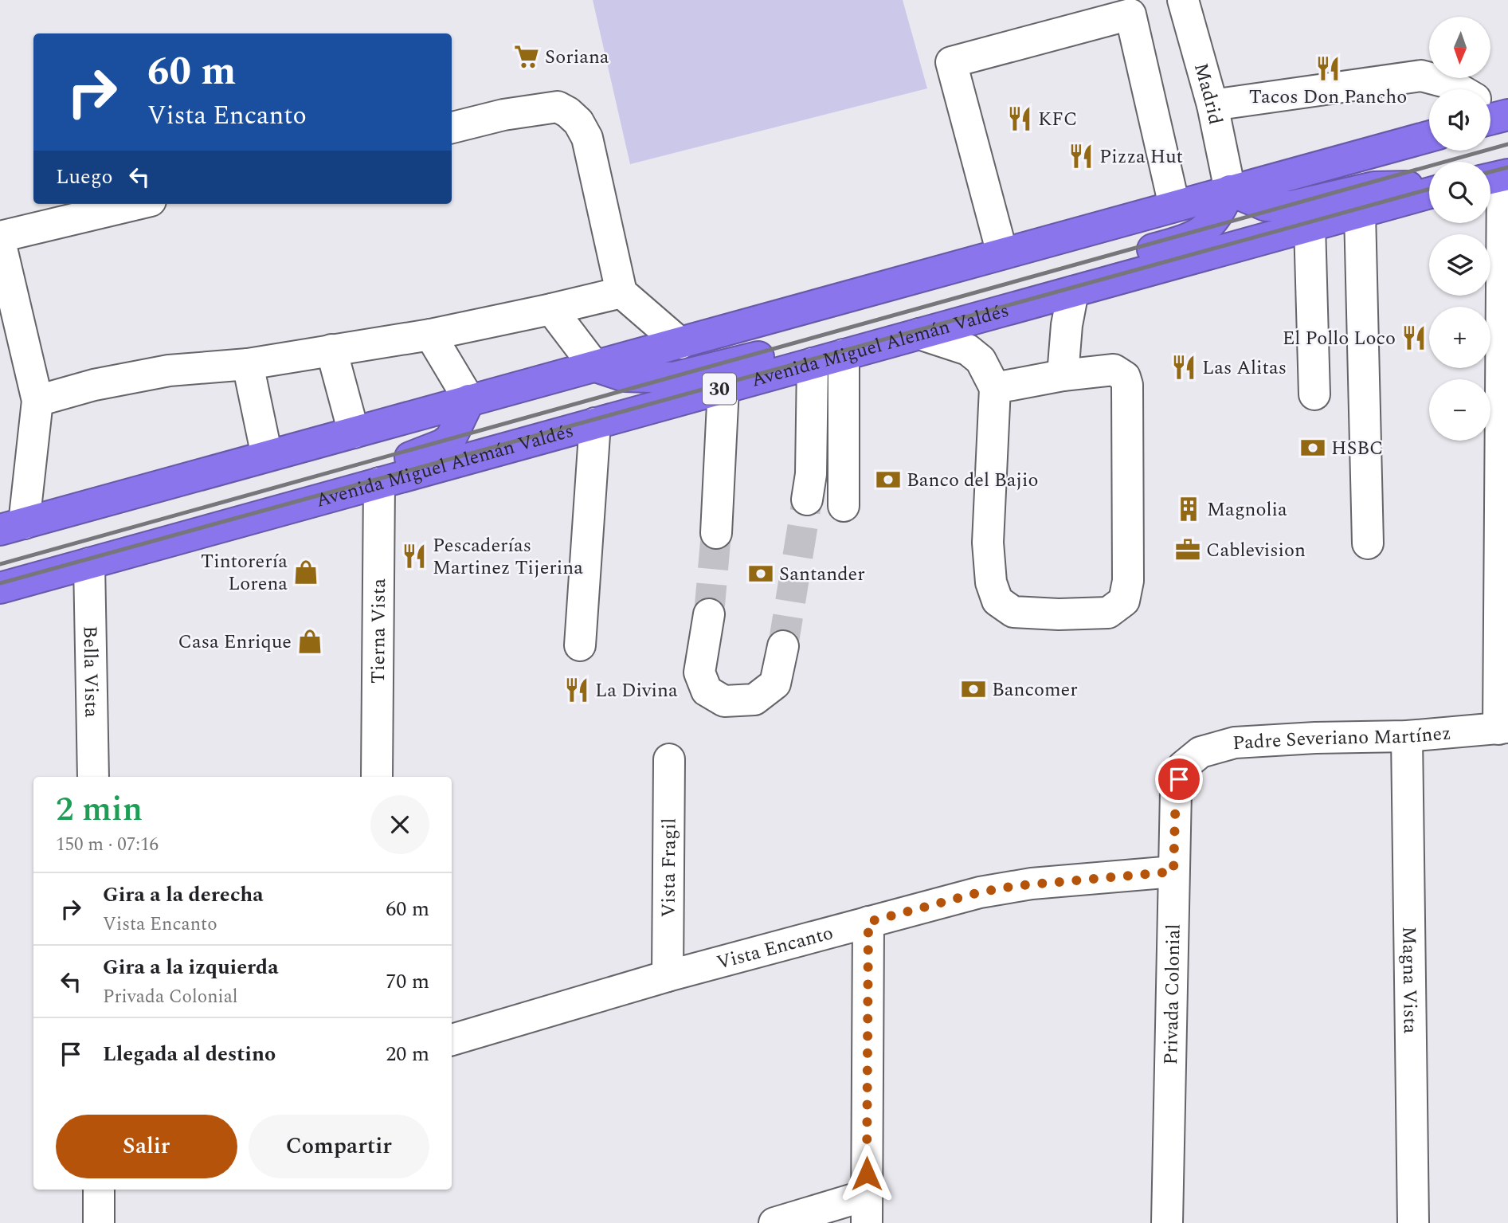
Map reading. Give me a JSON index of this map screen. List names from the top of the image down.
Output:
{
  "streets": {
    "highway": ["Avenida Miguel Alemán Valdés", "30"],
    "street": [
      "Madrid",
      "Tierna Vista",
      "Bella Vista",
      "Padre Severiano Martínez",
      "Vista Fragil",
      "Vista Encanto",
      "Magna Vista",
      "Privada Colonial"
    ]
  },
  "crossings": [
    ["Avenida Miguel Alemán Valdés", "Tierna Vista"],
    ["Avenida Miguel Alemán Valdés", "Bella Vista"],
    ["Padre Severiano Martínez", "Magna Vista"],
    ["Padre Severiano Martínez", "Privada Colonial"],
    ["Vista Fragil", "Vista Encanto"],
    ["Vista Encanto", "Privada Colonial"]
  ],
  "places": {
    "supermarket": ["Soriana"],
    "restaurant": [
      "Tacos Don Pancho",
      "KFC",
      "Pizza Hut",
      "El Pollo Loco",
      "Las Alitas",
      "Pescaderías Martinez Tijerina",
      "La Divina"
    ],
    "bank": [
      "HSBC",
      "Banco del Bajio",
      "Santander",
      "Bancomer"
    ],
    "building": ["Magnolia"],
    "office": ["Cablevision"],
    "shop": ["Tintorería Lorena", "Casa Enrique"]
  },
  "north": "bottom",
  "page": {
    "map_buttons": ["+", "−"],
    "turn": ["60 m", "Vista Encanto"],
    "then": "Luego",
    "heading": ["2 min", "150 m · 07:16"],
    "list": [
      {
        "name": "Gira a la derecha",
        "note": "Vista Encanto",
        "value": "60 m"
      },
      {
        "name": "Gira a la izquierda",
        "note": "Privada Colonial",
        "value": "70 m"
      },
      {
        "name": "Llegada al destino",
        "value": "20 m"
      }
    ],
    "buttons": ["Salir", "Compartir"]
  }
}
